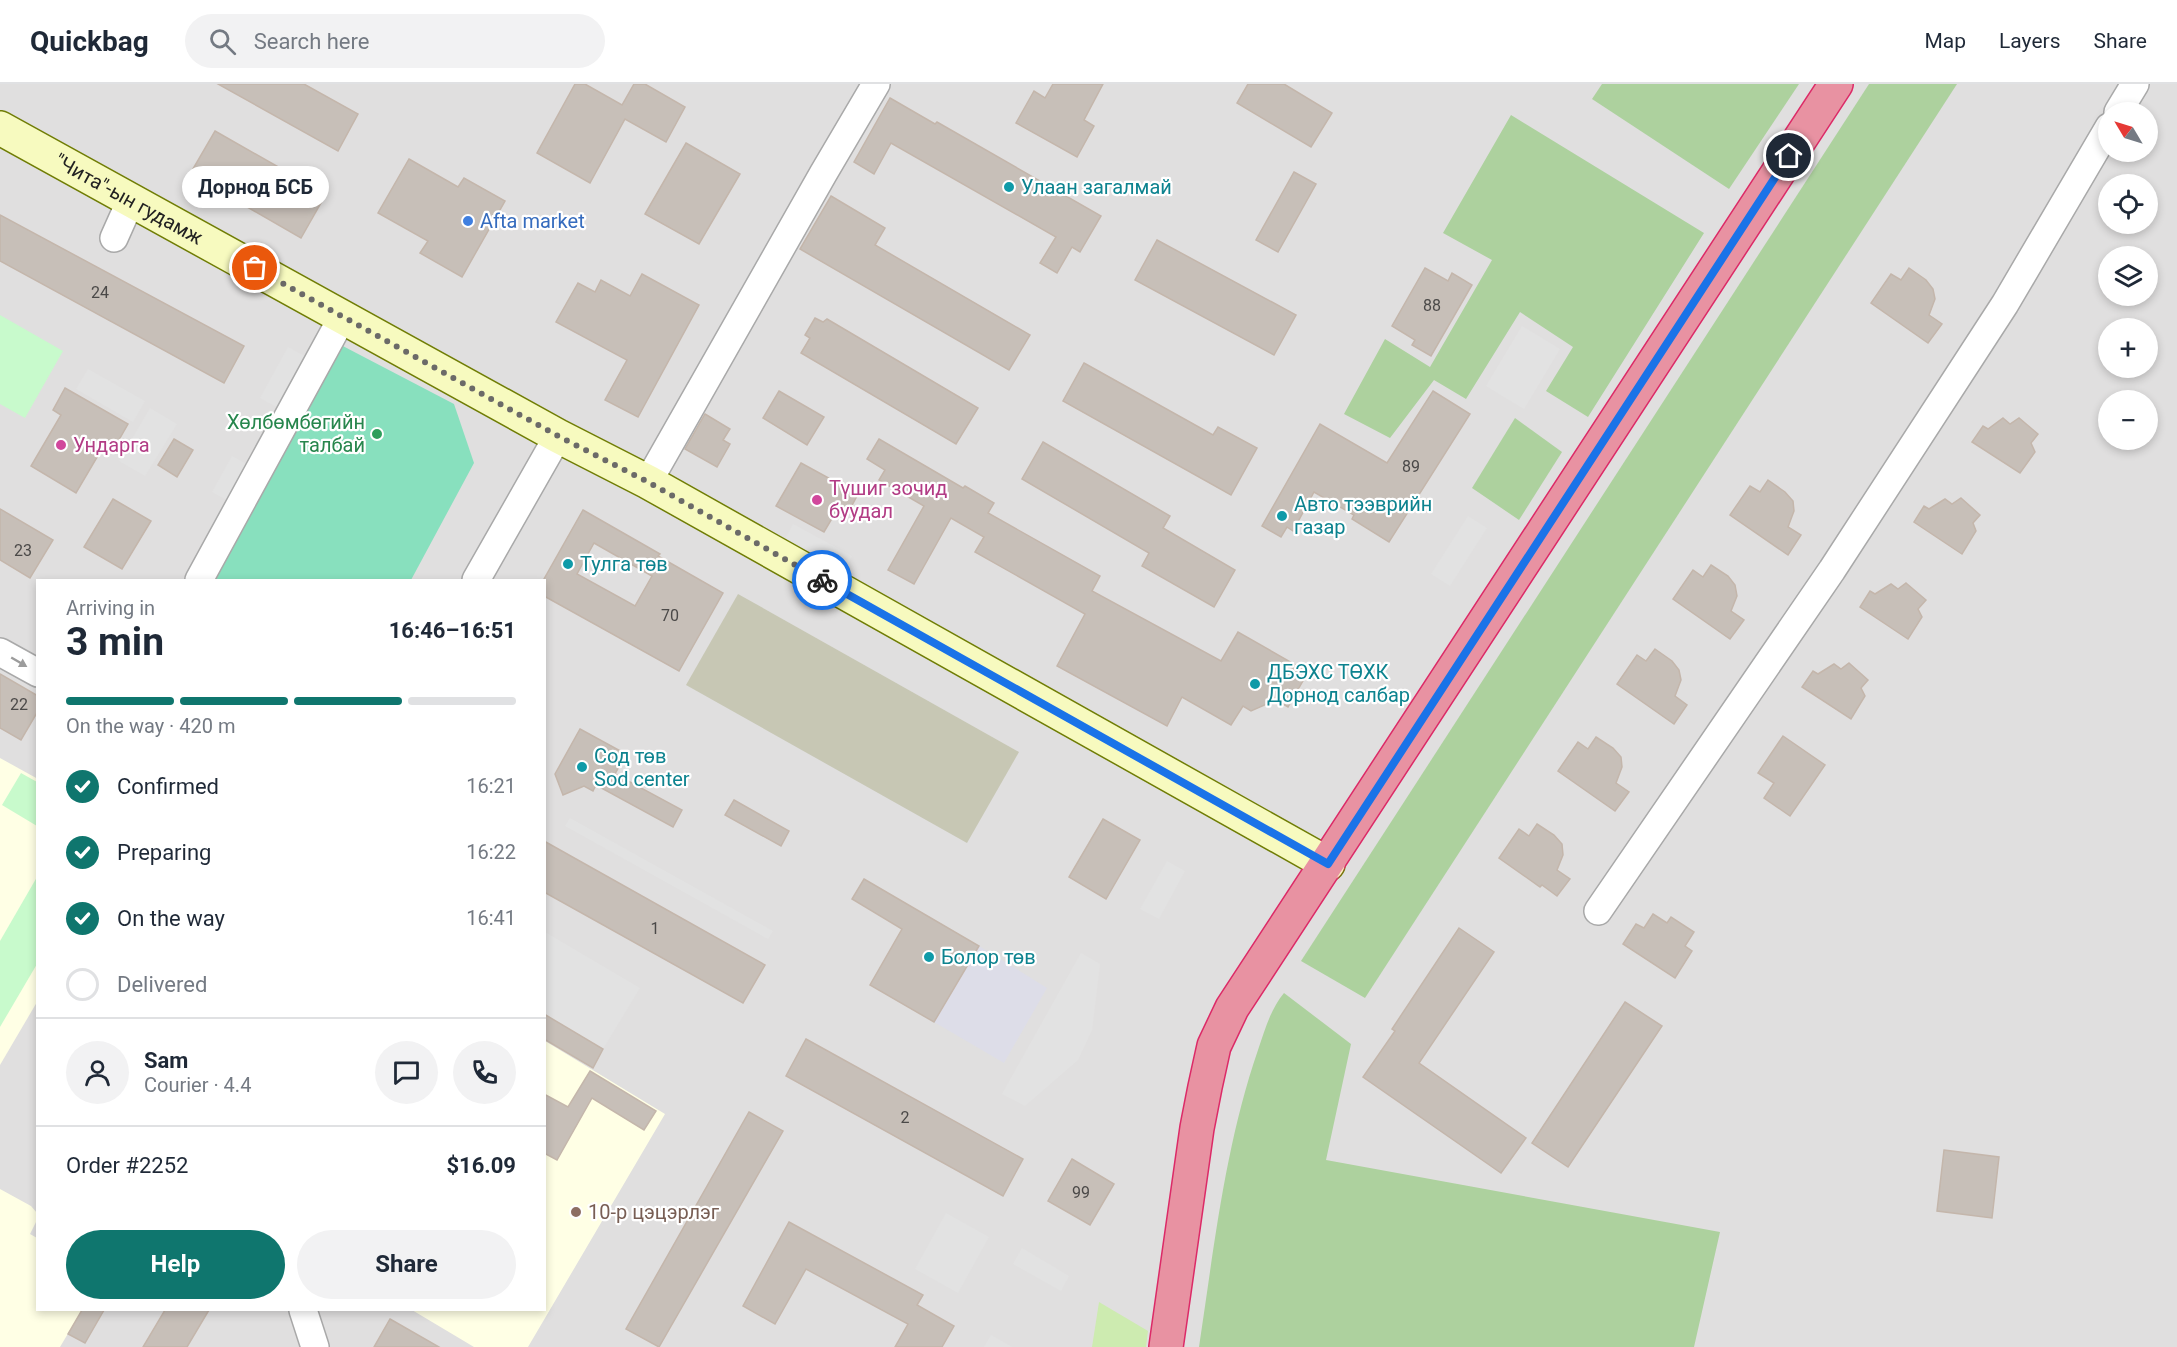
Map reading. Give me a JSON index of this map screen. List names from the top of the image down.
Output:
{
  "streets": {
    "main road": ["\"Чита\"-ын гудамж"]
  },
  "places": [
    "Улаан загалмай",
    "Afta market",
    "Дорнод БСБ",
    "Хөлбөмбөгийн талбай",
    "Ундарга",
    "Түшиг зочид буудал",
    "Авто тээврийн газар",
    "Тулга төв",
    "ДБЭХС ТӨХК Дорнод салбар",
    "Сод төв Sod center",
    "Болор төв",
    "10-р цэцэрлэг"
  ],
  "house_numbers": [
    "24",
    "88",
    "89",
    "23",
    "70",
    "22",
    "1",
    "2",
    "99"
  ],
  "north": "top left",
  "page": {
    "header": "Quickbag",
    "search": "Search here",
    "nav": ["Map", "Layers", "Share"],
    "map_buttons": ["+", "−"],
    "bubble": "Дорнод БСБ",
    "heading": ["3 min", "Arriving in", "16:46–16:51"],
    "panel": [
      "Sam",
      "Courier · 4.4",
      "Order #2252",
      "$16.09"
    ],
    "bar": "On the way · 420 m",
    "list": [
      ["Confirmed", "16:21"],
      ["Preparing", "16:22"],
      ["On the way", "16:41"],
      "Delivered"
    ],
    "buttons": ["Help", "Share"]
  }
}
